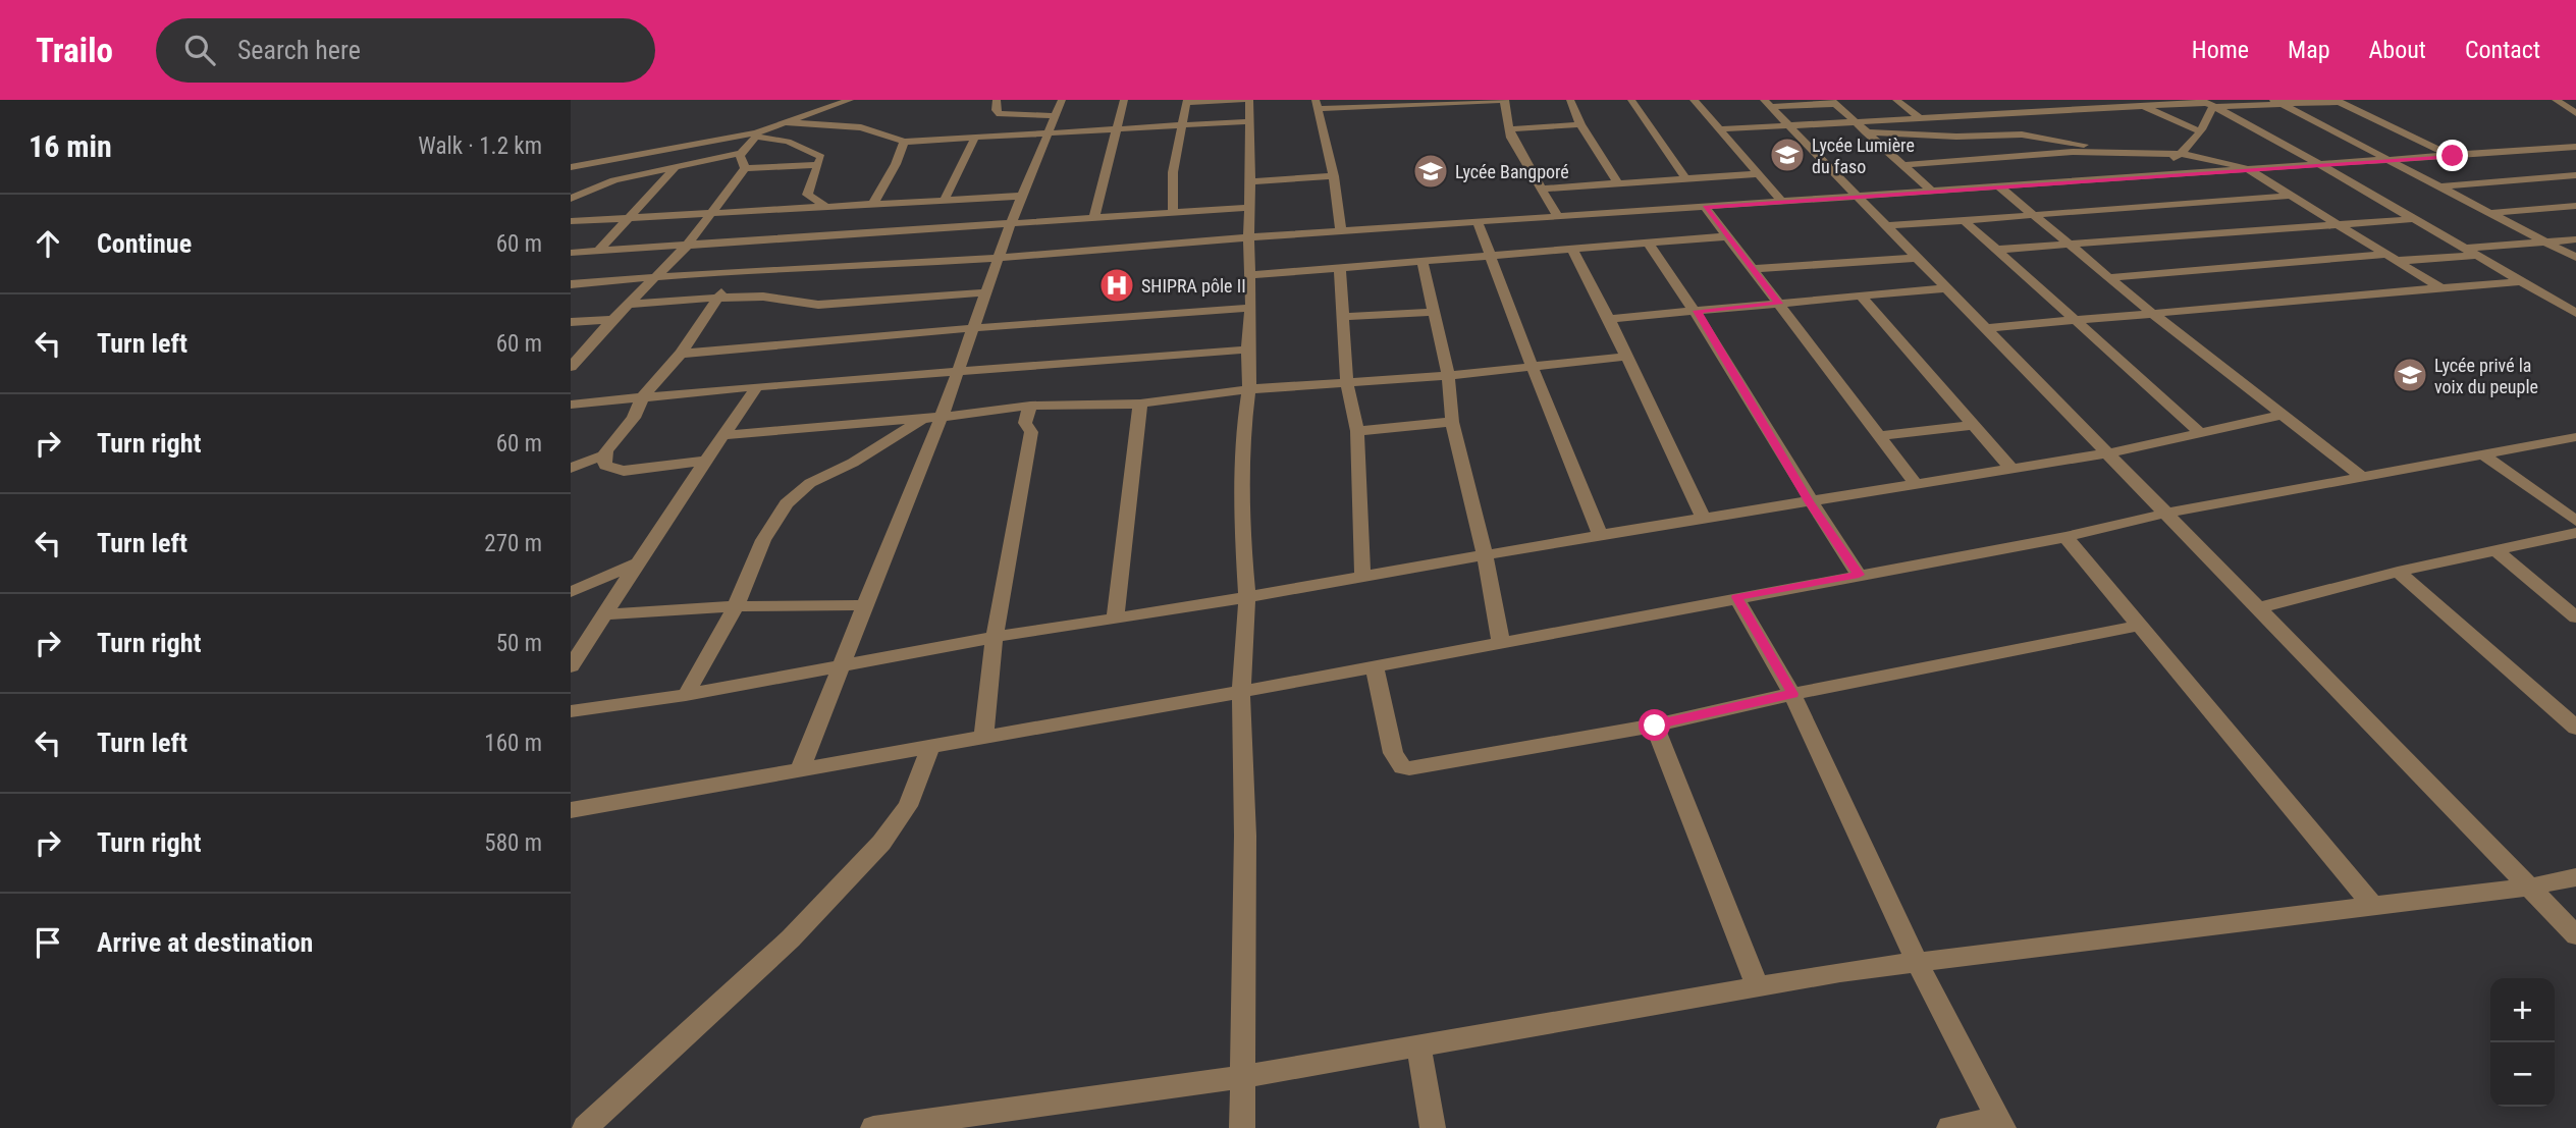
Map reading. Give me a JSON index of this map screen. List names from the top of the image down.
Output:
{
  "places": {
    "school or university": ["Lycée Lumière du faso", "Lycée Bangporé", "Lycée privé la voix du peuple"],
    "hospital": ["SHIPRA pôle II"]
  },
  "page": {
    "header": "Trailo",
    "search": "Search here",
    "nav": [
      "Home",
      "Map",
      "About",
      "Contact"
    ],
    "heading": ["16 min", "Walk · 1.2 km"],
    "list": [
      ["Continue", "60 m"],
      ["Turn left", "60 m"],
      ["Turn right", "60 m"],
      ["Turn left", "270 m"],
      ["Turn right", "50 m"],
      ["Turn left", "160 m"],
      ["Turn right", "580 m"],
      "Arrive at destination"
    ],
    "map_buttons": ["+", "−"]
  }
}
